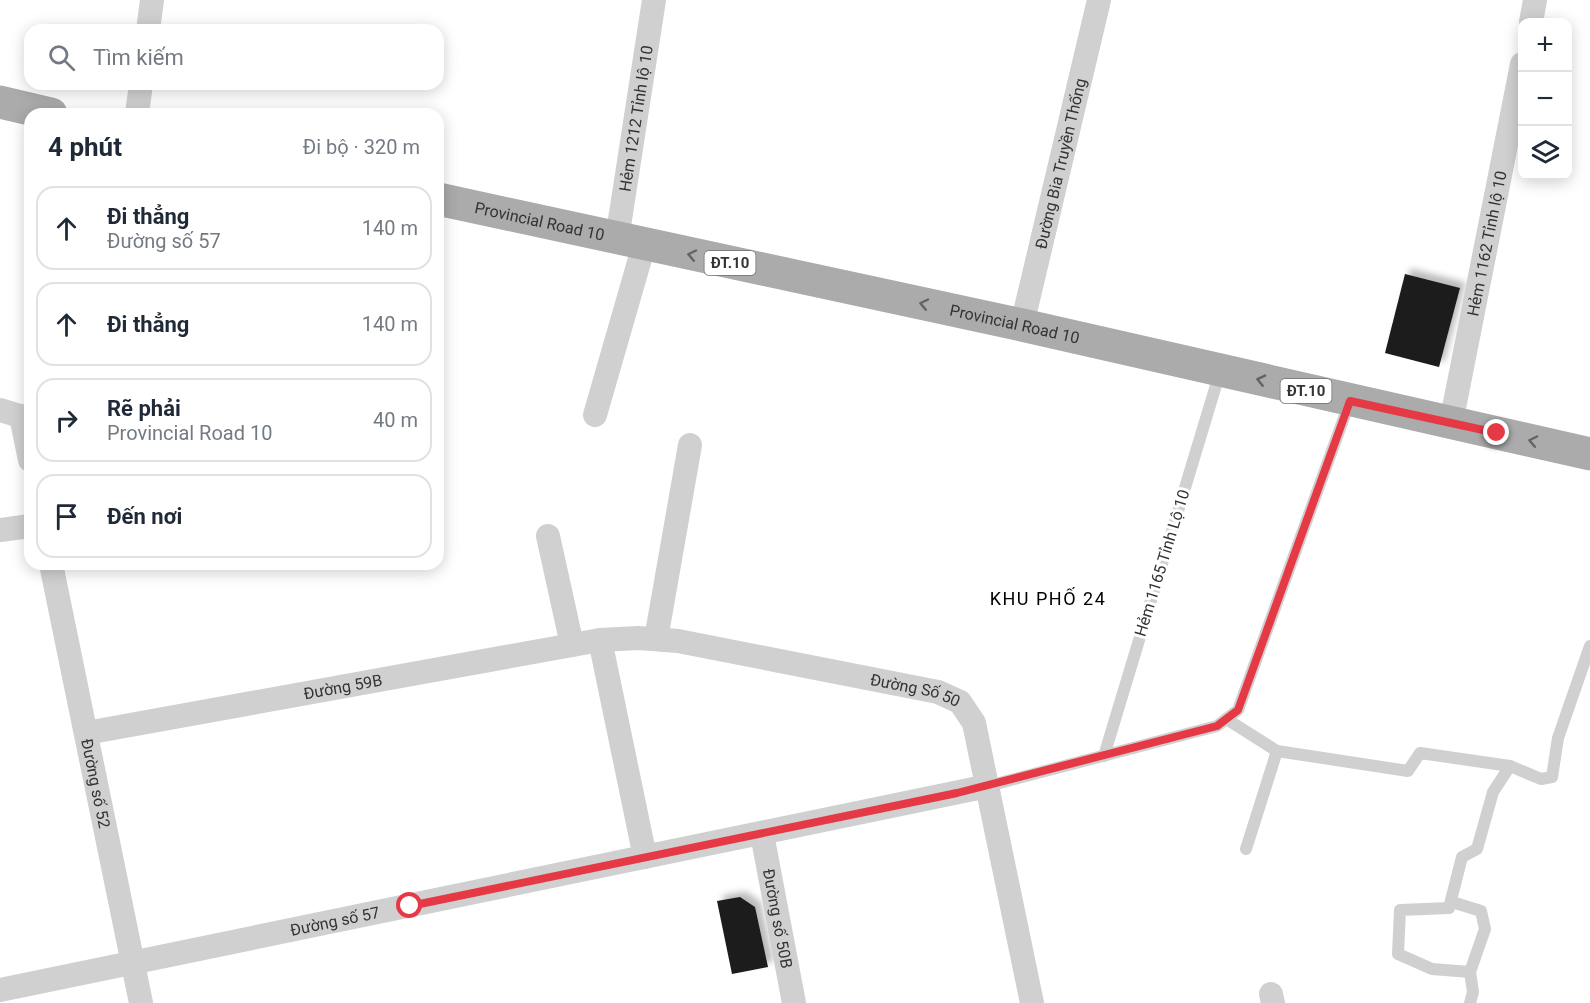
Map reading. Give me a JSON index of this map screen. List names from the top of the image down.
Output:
{
  "streets": {
    "main road": ["Provincial Road 10", "ĐT.10"],
    "street": [
      "Hẻm 1212 Tỉnh lộ 10",
      "Đường Bia Truyền Thống",
      "Hẻm 1162 Tỉnh lộ 10",
      "Đường 59B",
      "Đường Số 50",
      "Đường số 52",
      "Đường số 50B",
      "Đường số 57"
    ],
    "lane": ["Hẻm 1165 Tỉnh Lộ 10"]
  },
  "crossings": [
    ["Hẻm 1212 Tỉnh lộ 10", "Provincial Road 10"],
    ["Đường Bia Truyền Thống", "Provincial Road 10"],
    ["Provincial Road 10", "Hẻm 1162 Tỉnh lộ 10"],
    ["Provincial Road 10", "Hẻm 1165 Tỉnh Lộ 10"],
    ["Đường 59B", "Đường Số 50"],
    ["Đường 59B", "Đường số 52"],
    ["Đường Số 50", "Đường số 57"],
    ["Đường số 52", "Đường số 57"],
    ["Đường số 50B", "Đường số 57"]
  ],
  "one_way": ["Provincial Road 10"],
  "districts": ["KHU PHỐ 24"],
  "page": {
    "map_buttons": ["+", "−"],
    "search": "Tìm kiếm",
    "heading": ["4 phút", "Đi bộ · 320 m"],
    "list": [
      ["Đi thẳng", "Đường số 57", "140 m"],
      ["Đi thẳng", "140 m"],
      ["Rẽ phải", "Provincial Road 10", "40 m"],
      "Đến nơi"
    ]
  }
}
